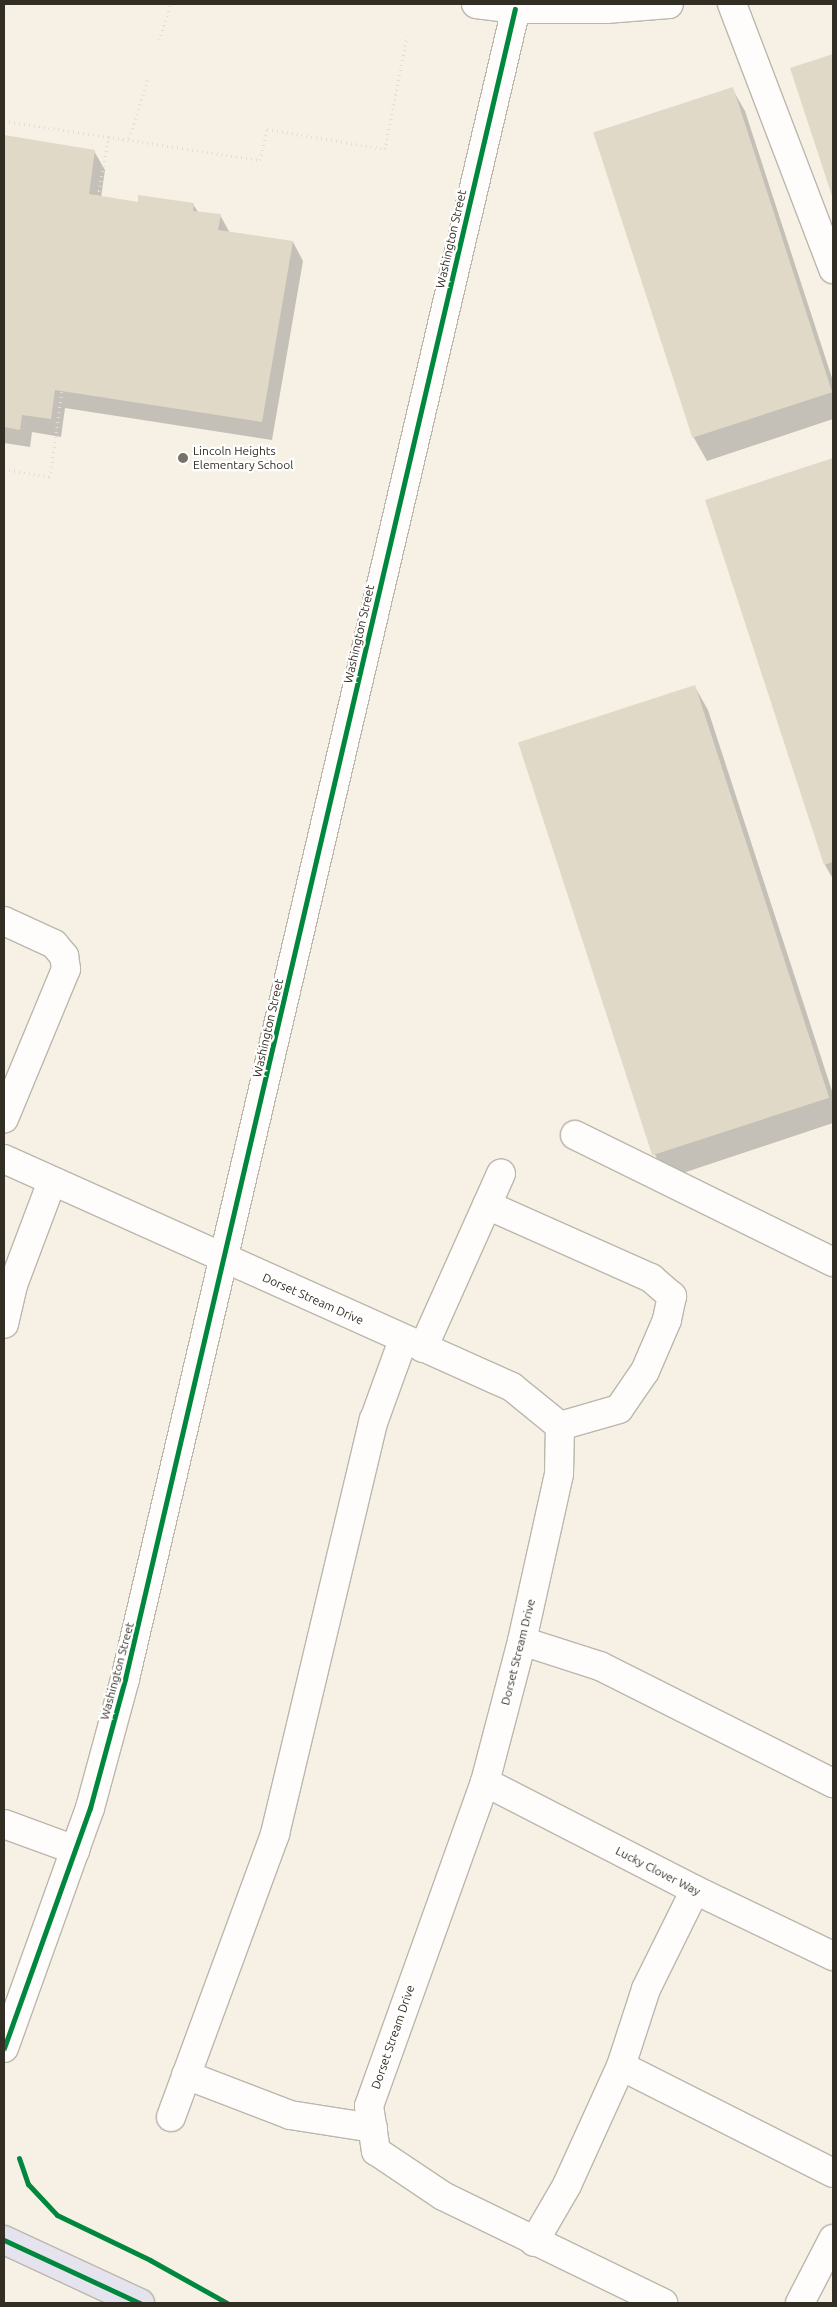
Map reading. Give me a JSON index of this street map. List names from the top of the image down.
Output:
{
  "streets": {
    "street": ["Washington Street", "Dorset Stream Drive", "Lucky Clover Way"]
  },
  "crossings": [
    ["Washington Street", "Dorset Stream Drive"],
    ["Dorset Stream Drive", "Lucky Clover Way"]
  ],
  "places": ["Lincoln Heights Elementary School"]
}
